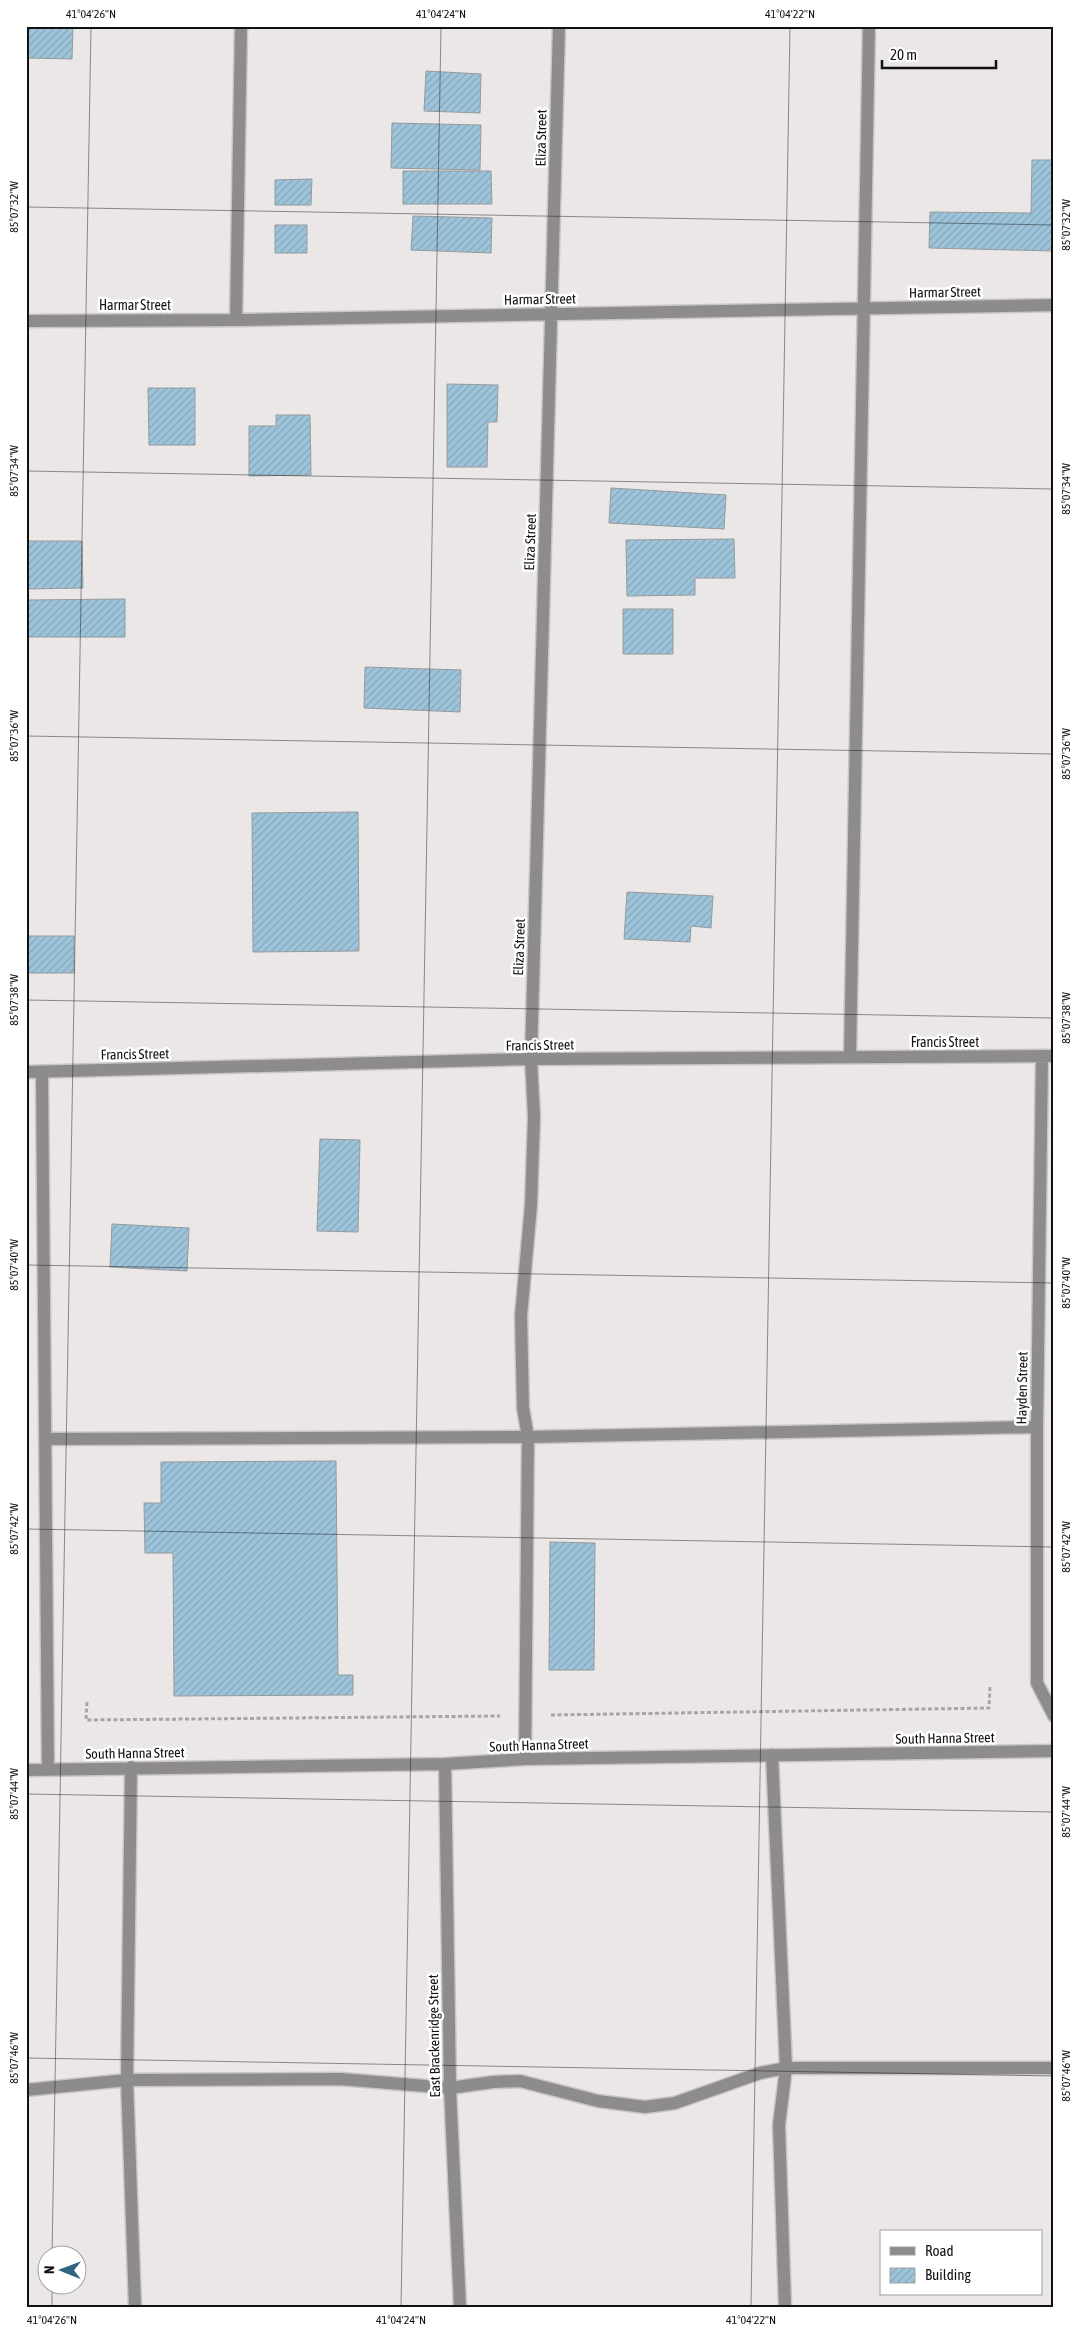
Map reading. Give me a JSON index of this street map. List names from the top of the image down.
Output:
{
  "streets": {
    "street": [
      "Eliza Street",
      "Harmar Street",
      "Francis Street",
      "Hayden Street",
      "South Hanna Street",
      "East Brackenridge Street"
    ]
  },
  "crossings": [
    ["Eliza Street", "Harmar Street"],
    ["Eliza Street", "Francis Street"],
    ["Eliza Street", "South Hanna Street"],
    ["Francis Street", "Hayden Street"],
    ["South Hanna Street", "East Brackenridge Street"]
  ],
  "legend": ["Road", "Building"],
  "scale_bar": "20 m",
  "north": "left",
  "coordinates": [
    "41°04'26\"N",
    "41°04'24\"N",
    "41°04'22\"N",
    "85°07'32\"W",
    "85°07'34\"W",
    "85°07'36\"W",
    "85°07'38\"W",
    "85°07'40\"W",
    "85°07'42\"W",
    "85°07'44\"W",
    "85°07'46\"W"
  ]
}
